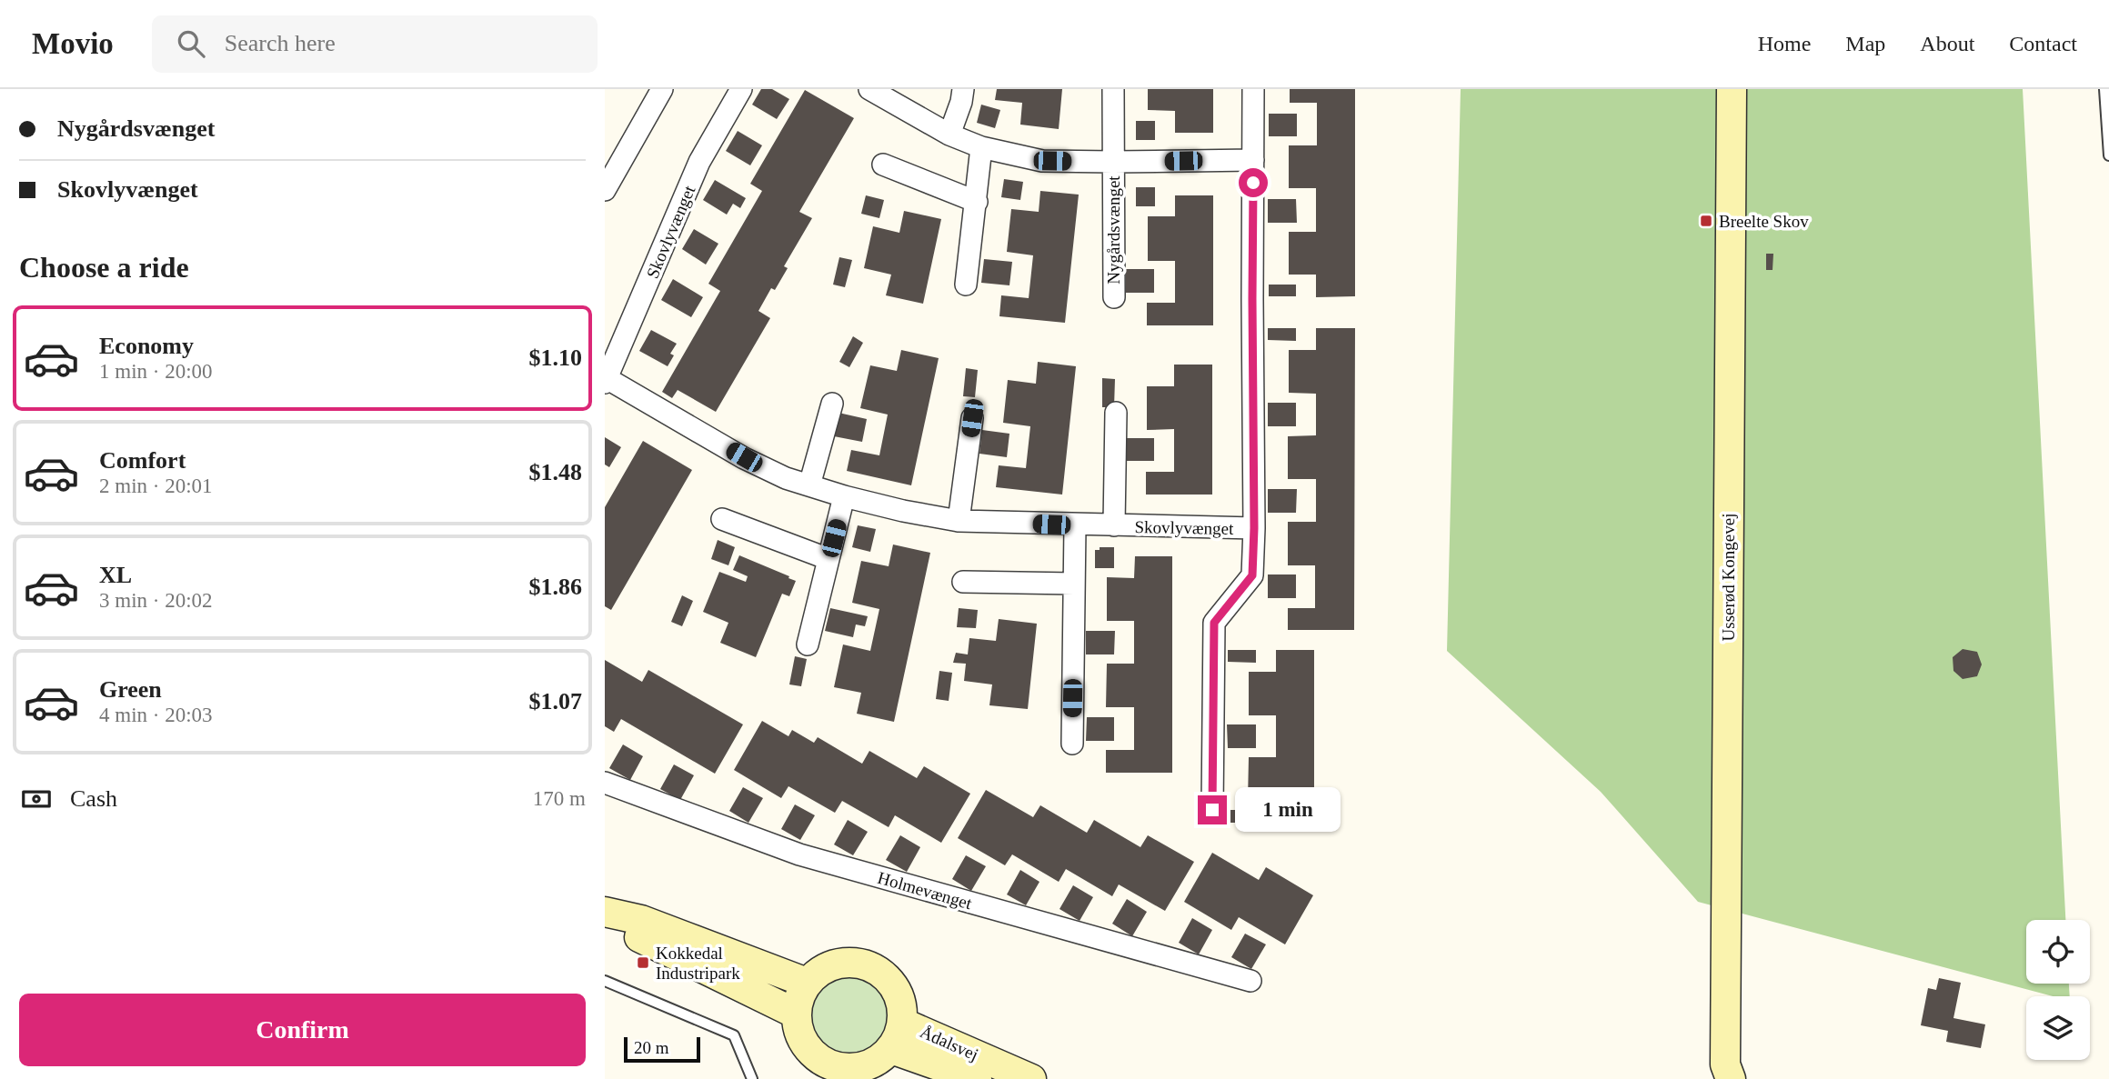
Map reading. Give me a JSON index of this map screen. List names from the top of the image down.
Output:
{
  "streets": {
    "street": [
      "Nygårdsvænget",
      "Skovlyvænget",
      "Usserød Kongevej",
      "Holmevænget",
      "Ådalsvej"
    ]
  },
  "crossings": [
    ["Nygårdsvænget", "Skovlyvænget"]
  ],
  "places": {
    "transit": ["Breelte Skov", "Kokkedal Industripark"]
  },
  "scale_bar": "20 m",
  "page": {
    "header": "Movio",
    "search": "Search here",
    "nav": [
      "Home",
      "Map",
      "About",
      "Contact"
    ],
    "banner": ["Nygårdsvænget", "Skovlyvænget"],
    "heading": "Choose a ride",
    "list": [
      {
        "name": "Economy",
        "note": "1 min · 20:00",
        "value": "$1.10"
      },
      {
        "name": "Comfort",
        "note": "2 min · 20:01",
        "value": "$1.48"
      },
      {
        "name": "XL",
        "note": "3 min · 20:02",
        "value": "$1.86"
      },
      {
        "name": "Green",
        "note": "4 min · 20:03",
        "value": "$1.07"
      }
    ],
    "pay": ["Cash", "170 m"],
    "bubble": "1 min",
    "buttons": "Confirm",
    "scale": "20 m"
  }
}
